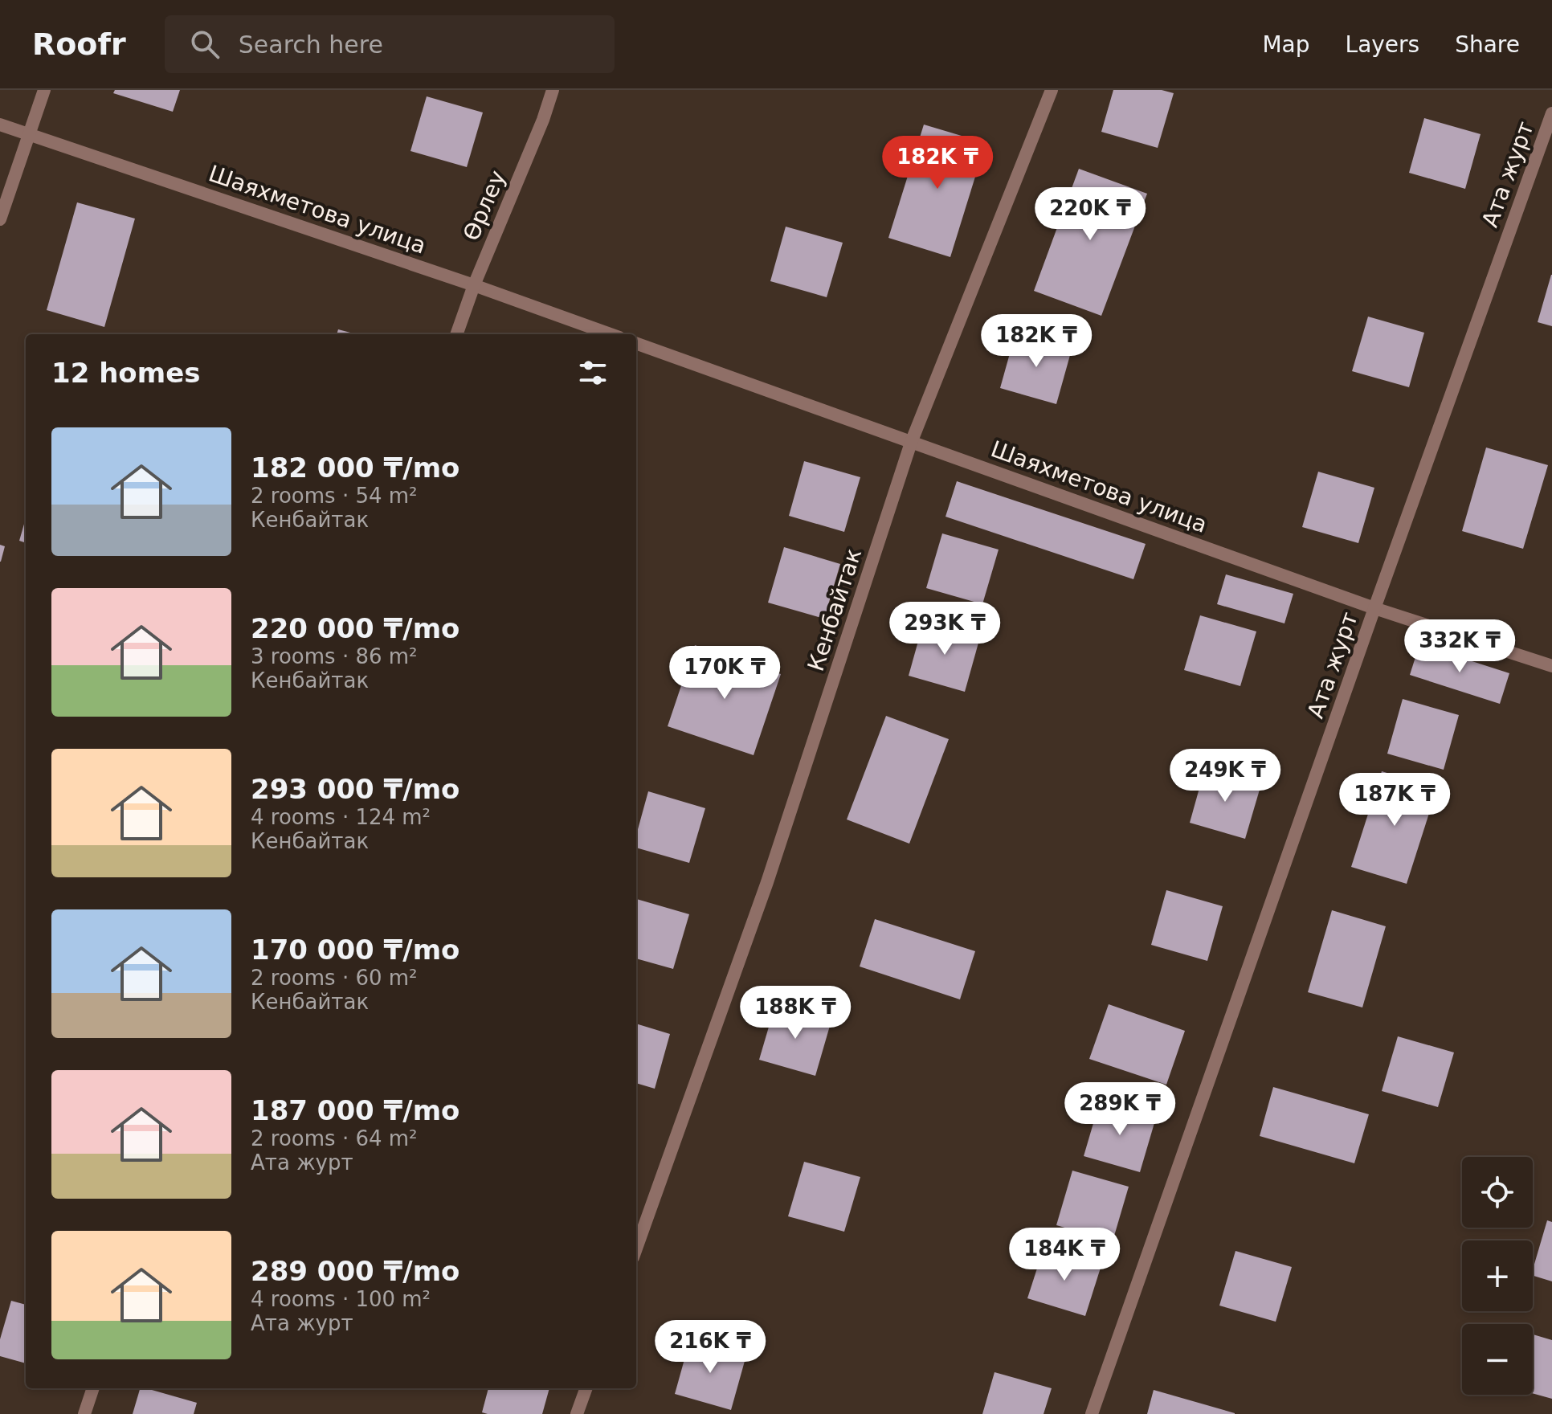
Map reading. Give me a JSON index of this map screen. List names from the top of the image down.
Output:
{
  "streets": {
    "street": [
      "Ата журт",
      "Өрлеу",
      "Шаяхметова улица",
      "Кенбайтак"
    ]
  },
  "crossings": [
    ["Ата журт", "Шаяхметова улица"],
    ["Өрлеу", "Шаяхметова улица"],
    ["Шаяхметова улица", "Кенбайтак"]
  ],
  "page": {
    "header": "Roofr",
    "search": "Search here",
    "nav": ["Map", "Layers", "Share"],
    "price": [
      "182K ₸",
      "220K ₸",
      "182K ₸",
      "293K ₸",
      "332K ₸",
      "170K ₸",
      "249K ₸",
      "187K ₸",
      "188K ₸",
      "289K ₸",
      "184K ₸",
      "216K ₸"
    ],
    "heading": "12 homes",
    "list": [
      {
        "name": "182 000 ₸/mo",
        "note": "2 rooms · 54 m² · Кенбайтак"
      },
      {
        "name": "220 000 ₸/mo",
        "note": "3 rooms · 86 m² · Кенбайтак"
      },
      {
        "name": "293 000 ₸/mo",
        "note": "4 rooms · 124 m² · Кенбайтак"
      },
      {
        "name": "170 000 ₸/mo",
        "note": "2 rooms · 60 m² · Кенбайтак"
      },
      {
        "name": "187 000 ₸/mo",
        "note": "2 rooms · 64 m² · Ата журт"
      },
      {
        "name": "289 000 ₸/mo",
        "note": "4 rooms · 100 m² · Ата журт"
      }
    ],
    "map_buttons": ["+", "−"]
  }
}
